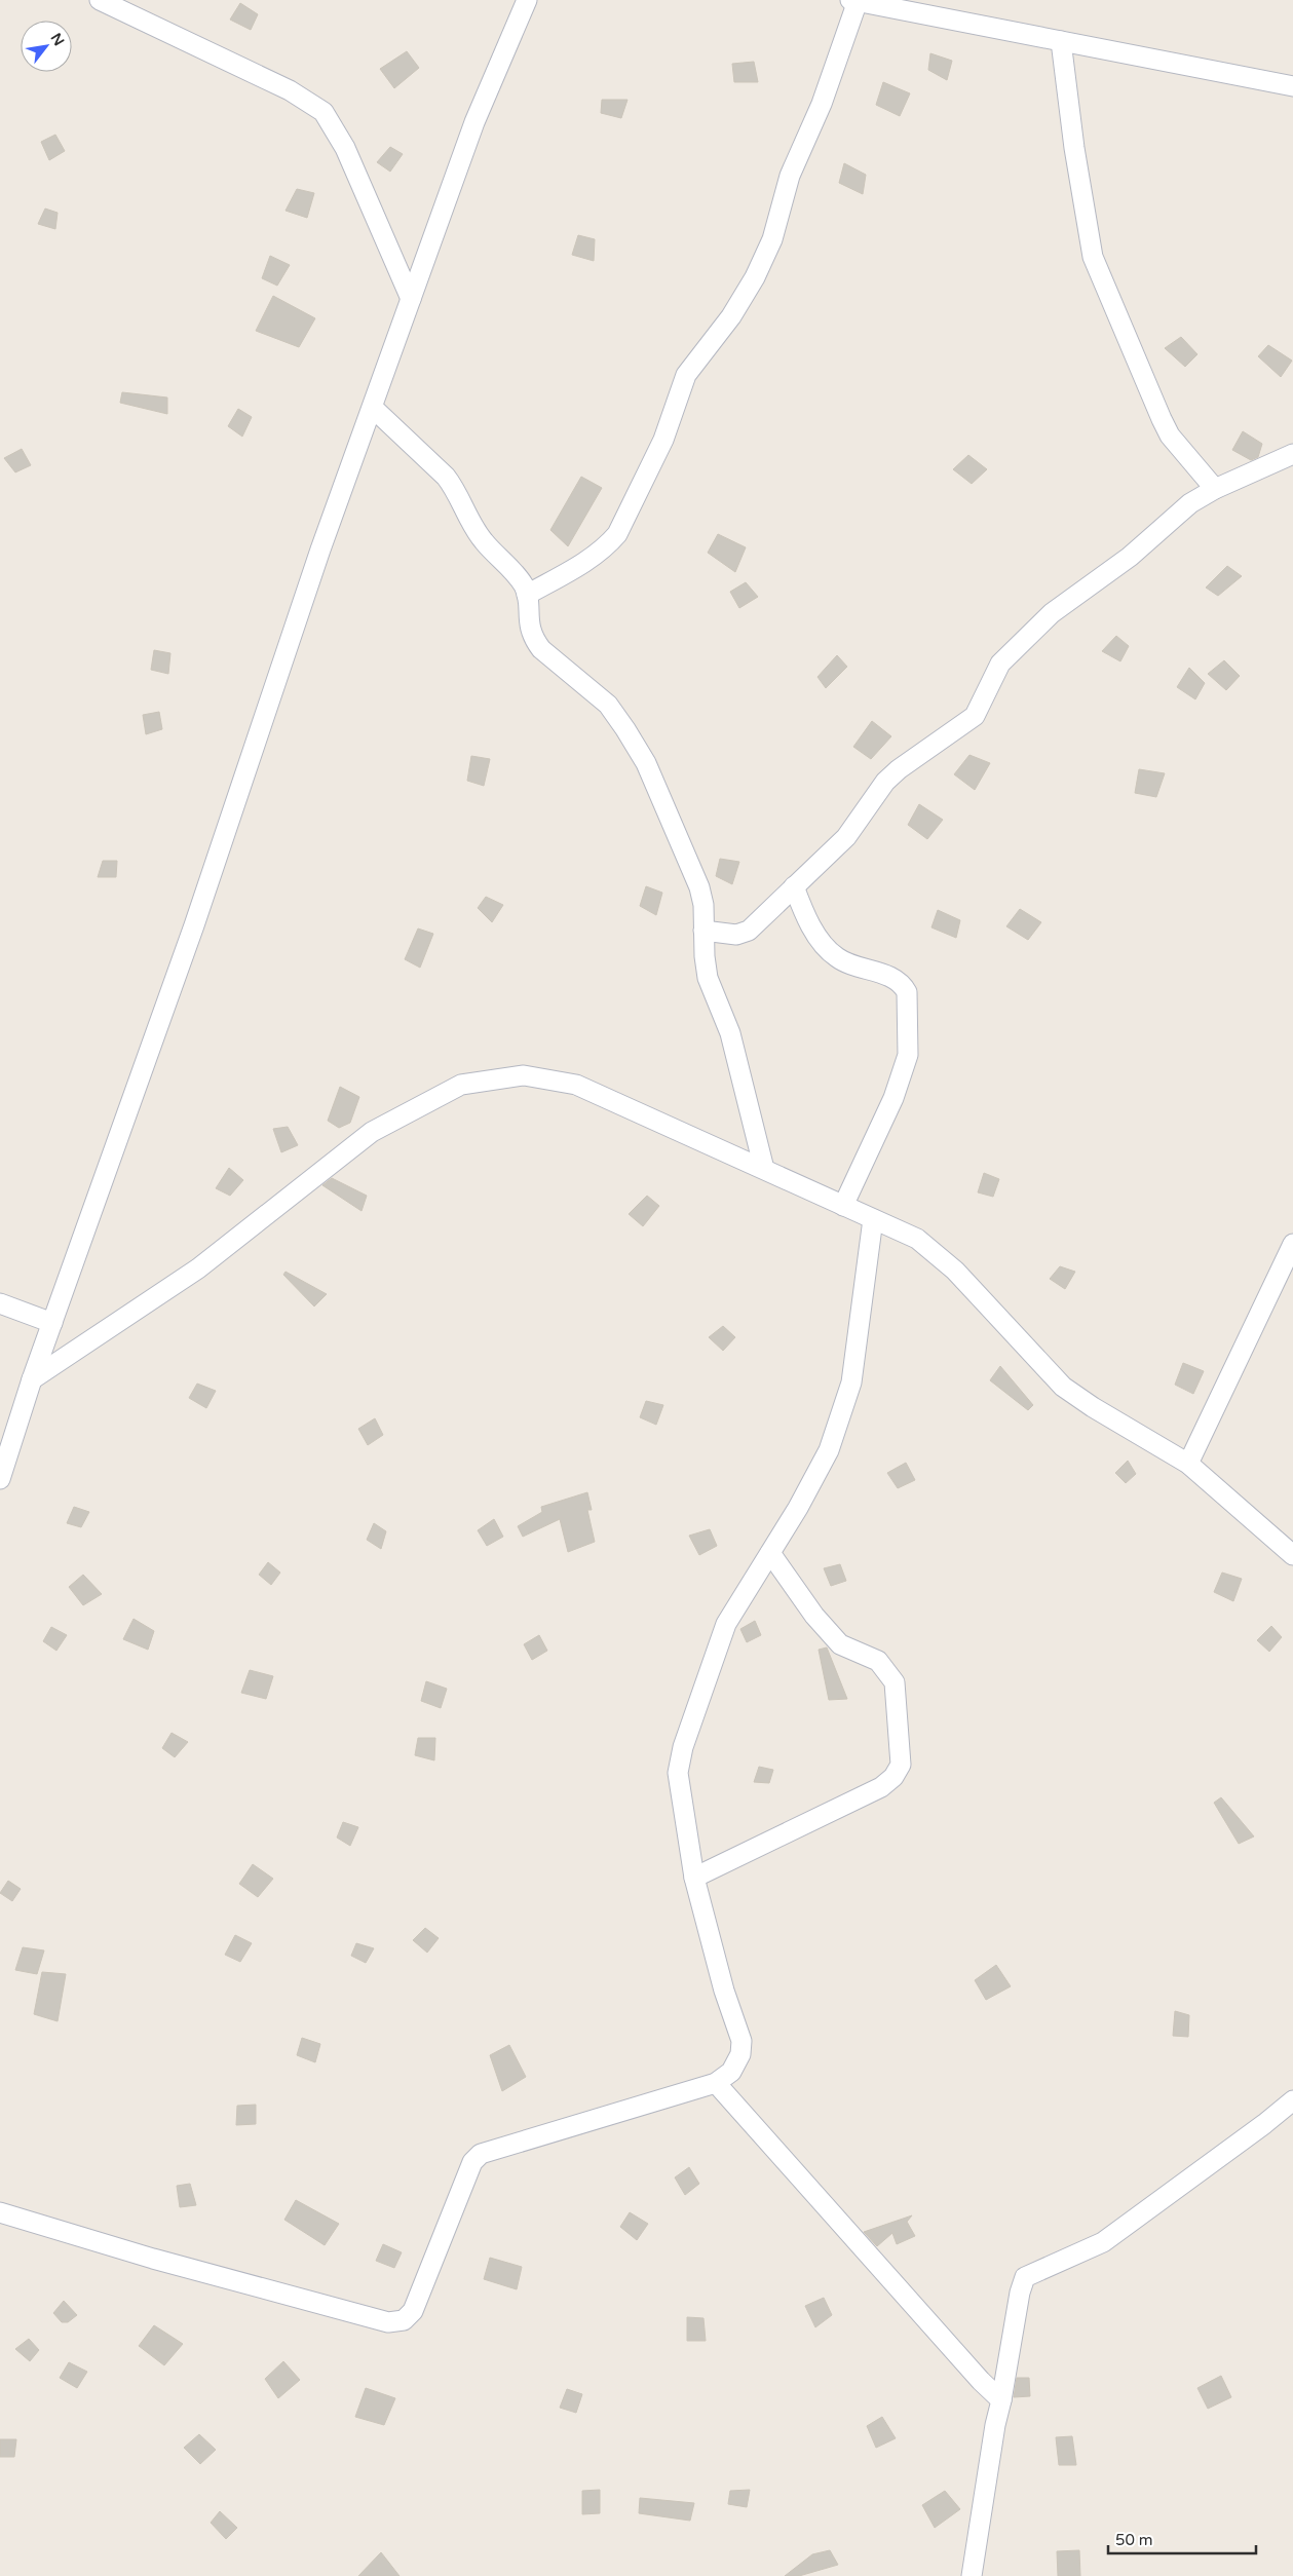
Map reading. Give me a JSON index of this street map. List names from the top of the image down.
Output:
{
  "scale_bar": "50 m",
  "north": "top right"
}
